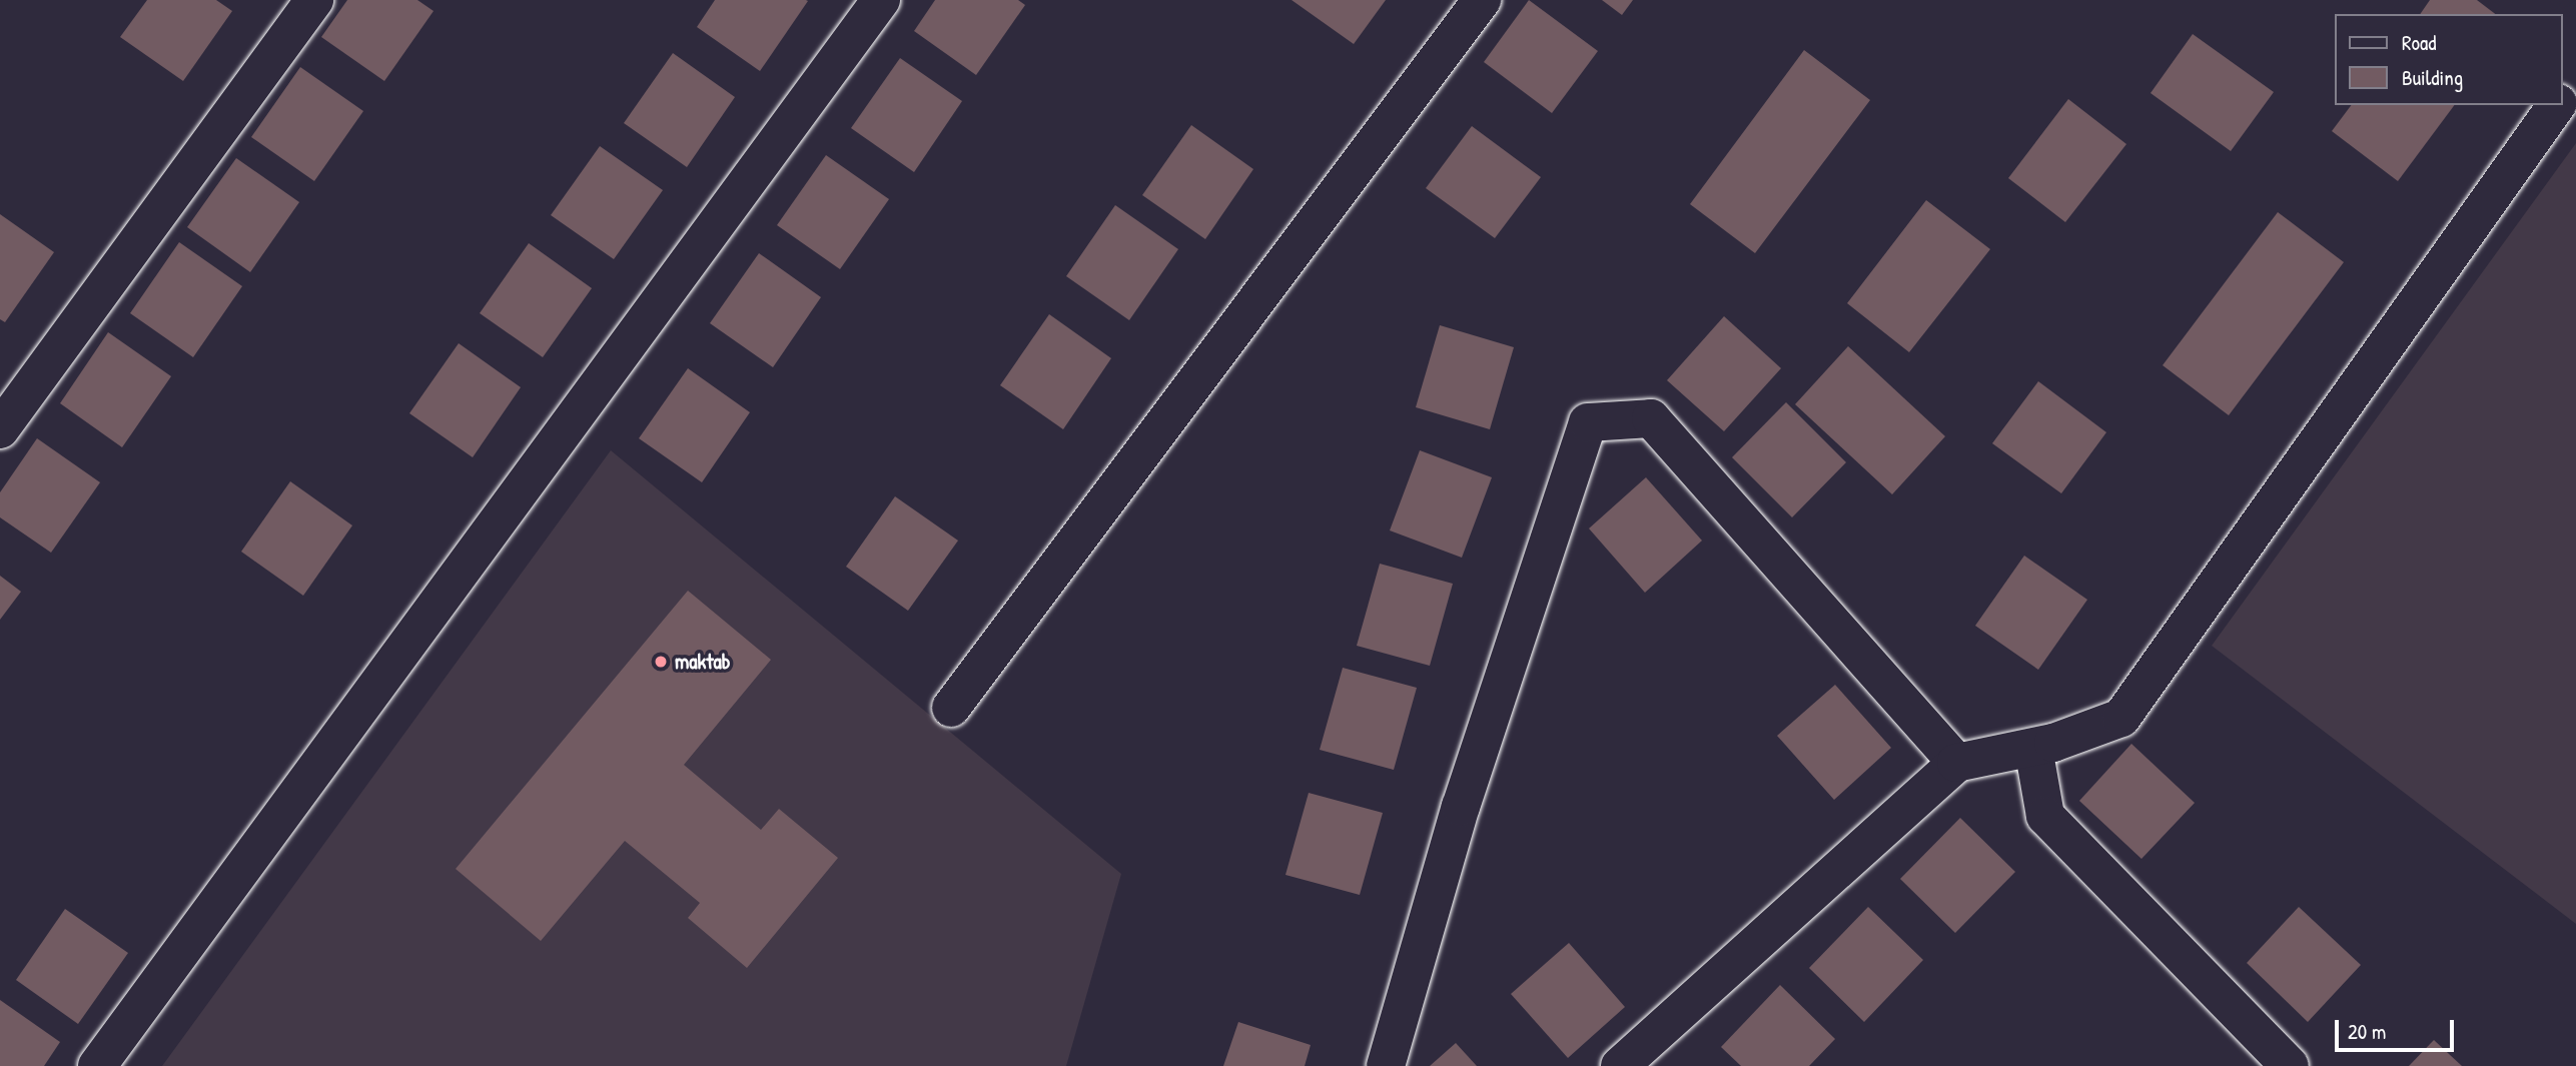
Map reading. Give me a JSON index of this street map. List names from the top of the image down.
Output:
{
  "places": ["maktab"],
  "legend": ["Road", "Building"],
  "scale_bar": "20 m"
}
